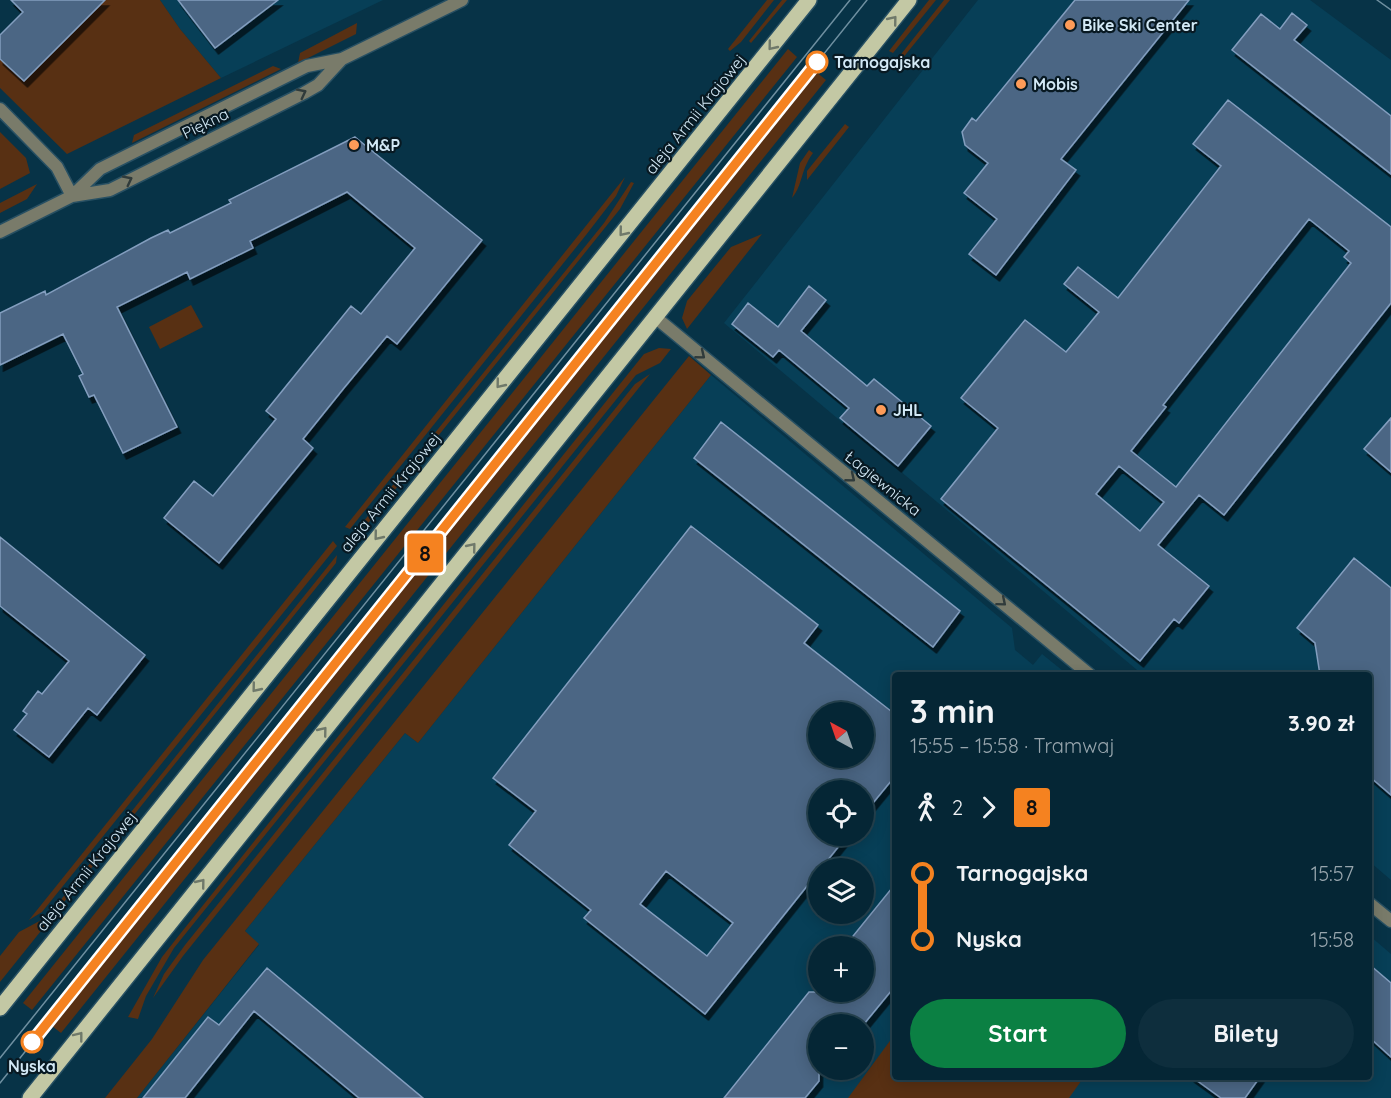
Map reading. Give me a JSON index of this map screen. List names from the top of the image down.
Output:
{
  "streets": {
    "main road": ["aleja Armii Krajowej"],
    "street": ["Piękna", "Łagiewnicka"]
  },
  "one_way": ["Łagiewnicka"],
  "places": [
    "Bike Ski Center",
    "Tarnogajska",
    "Mobis",
    "M&P",
    "JHL",
    "Nyska"
  ],
  "lines": ["tram line 8"],
  "north": "top left",
  "page": {
    "on_map": "8",
    "heading": ["3 min", "15:55 – 15:58 · Tramwaj", "3.90 zł"],
    "map_buttons": ["+", "−"],
    "legs": ["2", "8"],
    "list": [
      {
        "name": "Tarnogajska",
        "value": "15:57"
      },
      {
        "name": "Nyska",
        "value": "15:58"
      }
    ],
    "buttons": ["Start", "Bilety"]
  }
}
